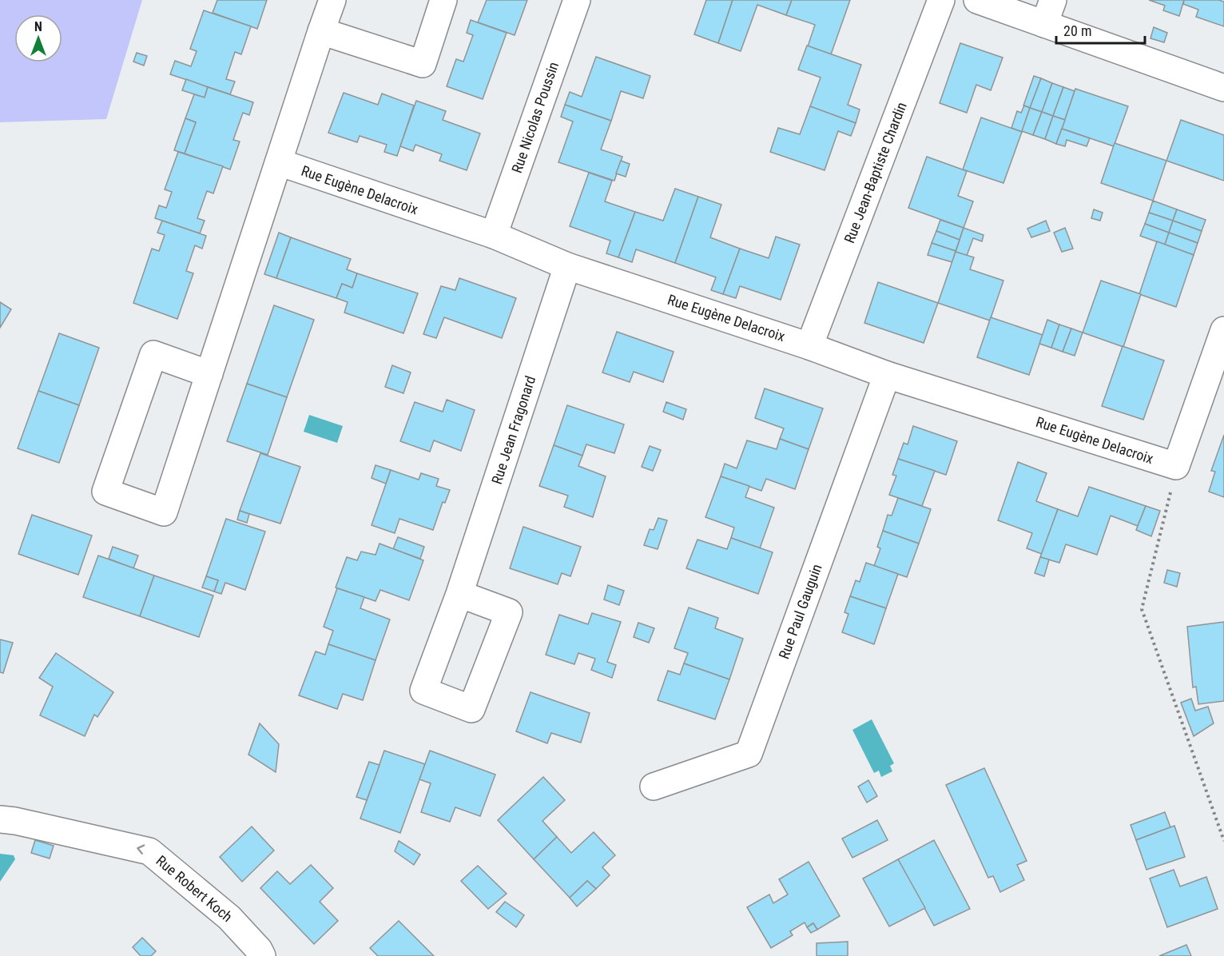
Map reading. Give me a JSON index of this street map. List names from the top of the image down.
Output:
{
  "streets": {
    "street": [
      "Rue Nicolas Poussin",
      "Rue Jean-Baptiste Chardin",
      "Rue Eugène Delacroix",
      "Rue Jean Fragonard",
      "Rue Paul Gauguin",
      "Rue Robert Koch"
    ]
  },
  "crossings": [
    ["Rue Nicolas Poussin", "Rue Eugène Delacroix"],
    ["Rue Jean-Baptiste Chardin", "Rue Eugène Delacroix"],
    ["Rue Eugène Delacroix", "Rue Jean Fragonard"],
    ["Rue Eugène Delacroix", "Rue Paul Gauguin"]
  ],
  "one_way": ["Rue Robert Koch"],
  "scale_bar": "20 m",
  "north": "top"
}
